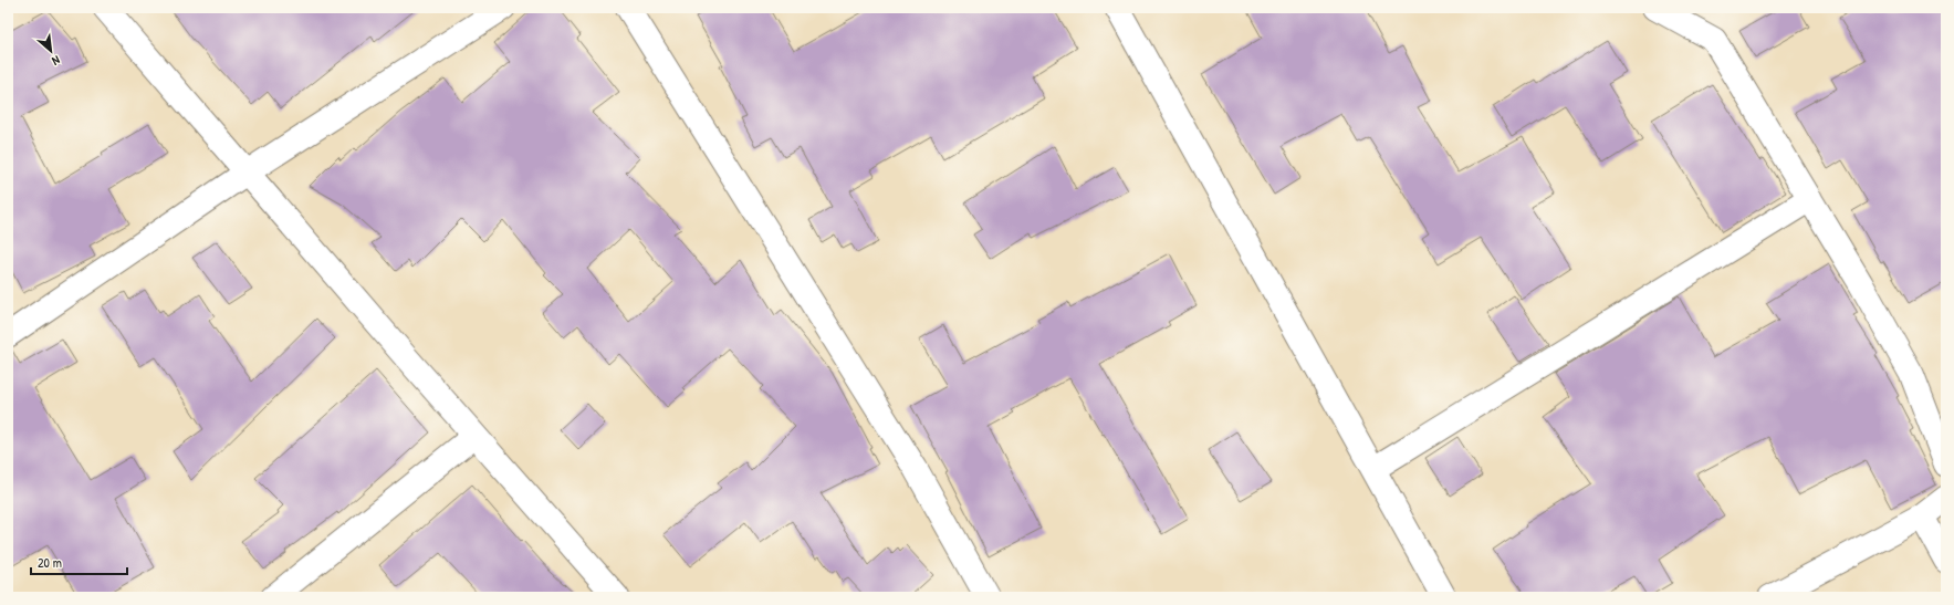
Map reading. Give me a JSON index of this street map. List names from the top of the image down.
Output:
{
  "scale_bar": "20 m",
  "north": "bottom right"
}
